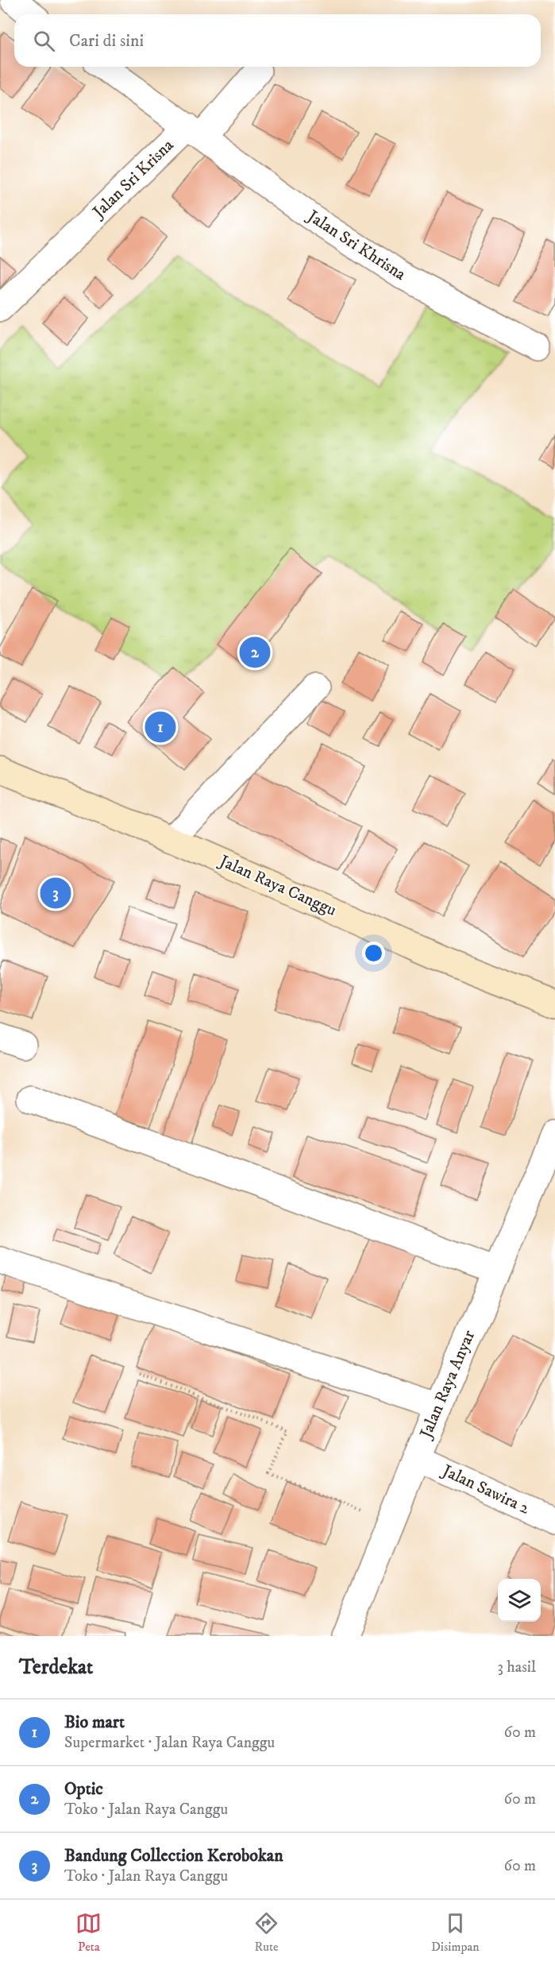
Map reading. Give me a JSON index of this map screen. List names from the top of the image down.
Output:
{
  "streets": {
    "main road": ["Jalan Raya Canggu"],
    "street": [
      "Jalan Sri Krisna",
      "Jalan Sri Khrisna",
      "Jalan Raya Anyar",
      "Jalan Sawira 2"
    ]
  },
  "crossings": [
    ["Jalan Sri Krisna", "Jalan Sri Khrisna"],
    ["Jalan Raya Anyar", "Jalan Sawira 2"]
  ],
  "page": {
    "search": "Cari di sini",
    "pins": ["2", "1", "3"],
    "heading": ["Terdekat", "3 hasil"],
    "list": [
      {
        "mark": "1",
        "name": "Bio mart",
        "note": "Supermarket · Jalan Raya Canggu",
        "value": "60 m"
      },
      {
        "mark": "2",
        "name": "Optic",
        "note": "Toko · Jalan Raya Canggu",
        "value": "60 m"
      },
      {
        "mark": "3",
        "name": "Bandung Collection Kerobokan",
        "note": "Toko · Jalan Raya Canggu",
        "value": "60 m"
      }
    ],
    "nav": ["Peta", "Rute", "Disimpan"]
  }
}
